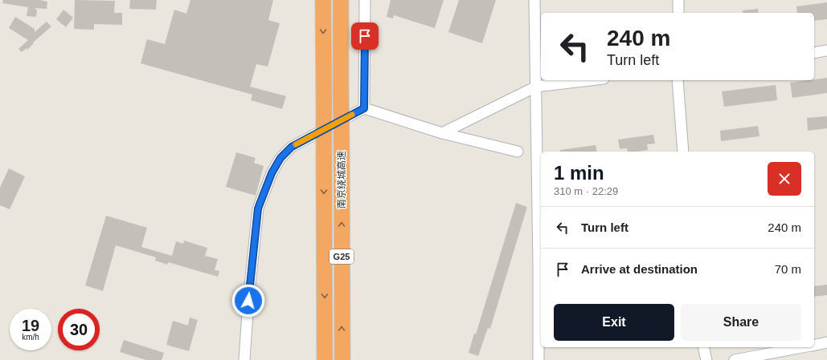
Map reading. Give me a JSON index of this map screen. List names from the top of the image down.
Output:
{
  "streets": {
    "highway": ["南京绕城高速", "G25"]
  },
  "page": {
    "turn": ["240 m", "Turn left"],
    "heading": ["1 min", "310 m · 22:29"],
    "list": [
      {
        "name": "Turn left",
        "value": "240 m"
      },
      {
        "name": "Arrive at destination",
        "value": "70 m"
      }
    ],
    "buttons": ["Exit", "Share"],
    "speed": "19 km/h",
    "limit": "30"
  }
}
